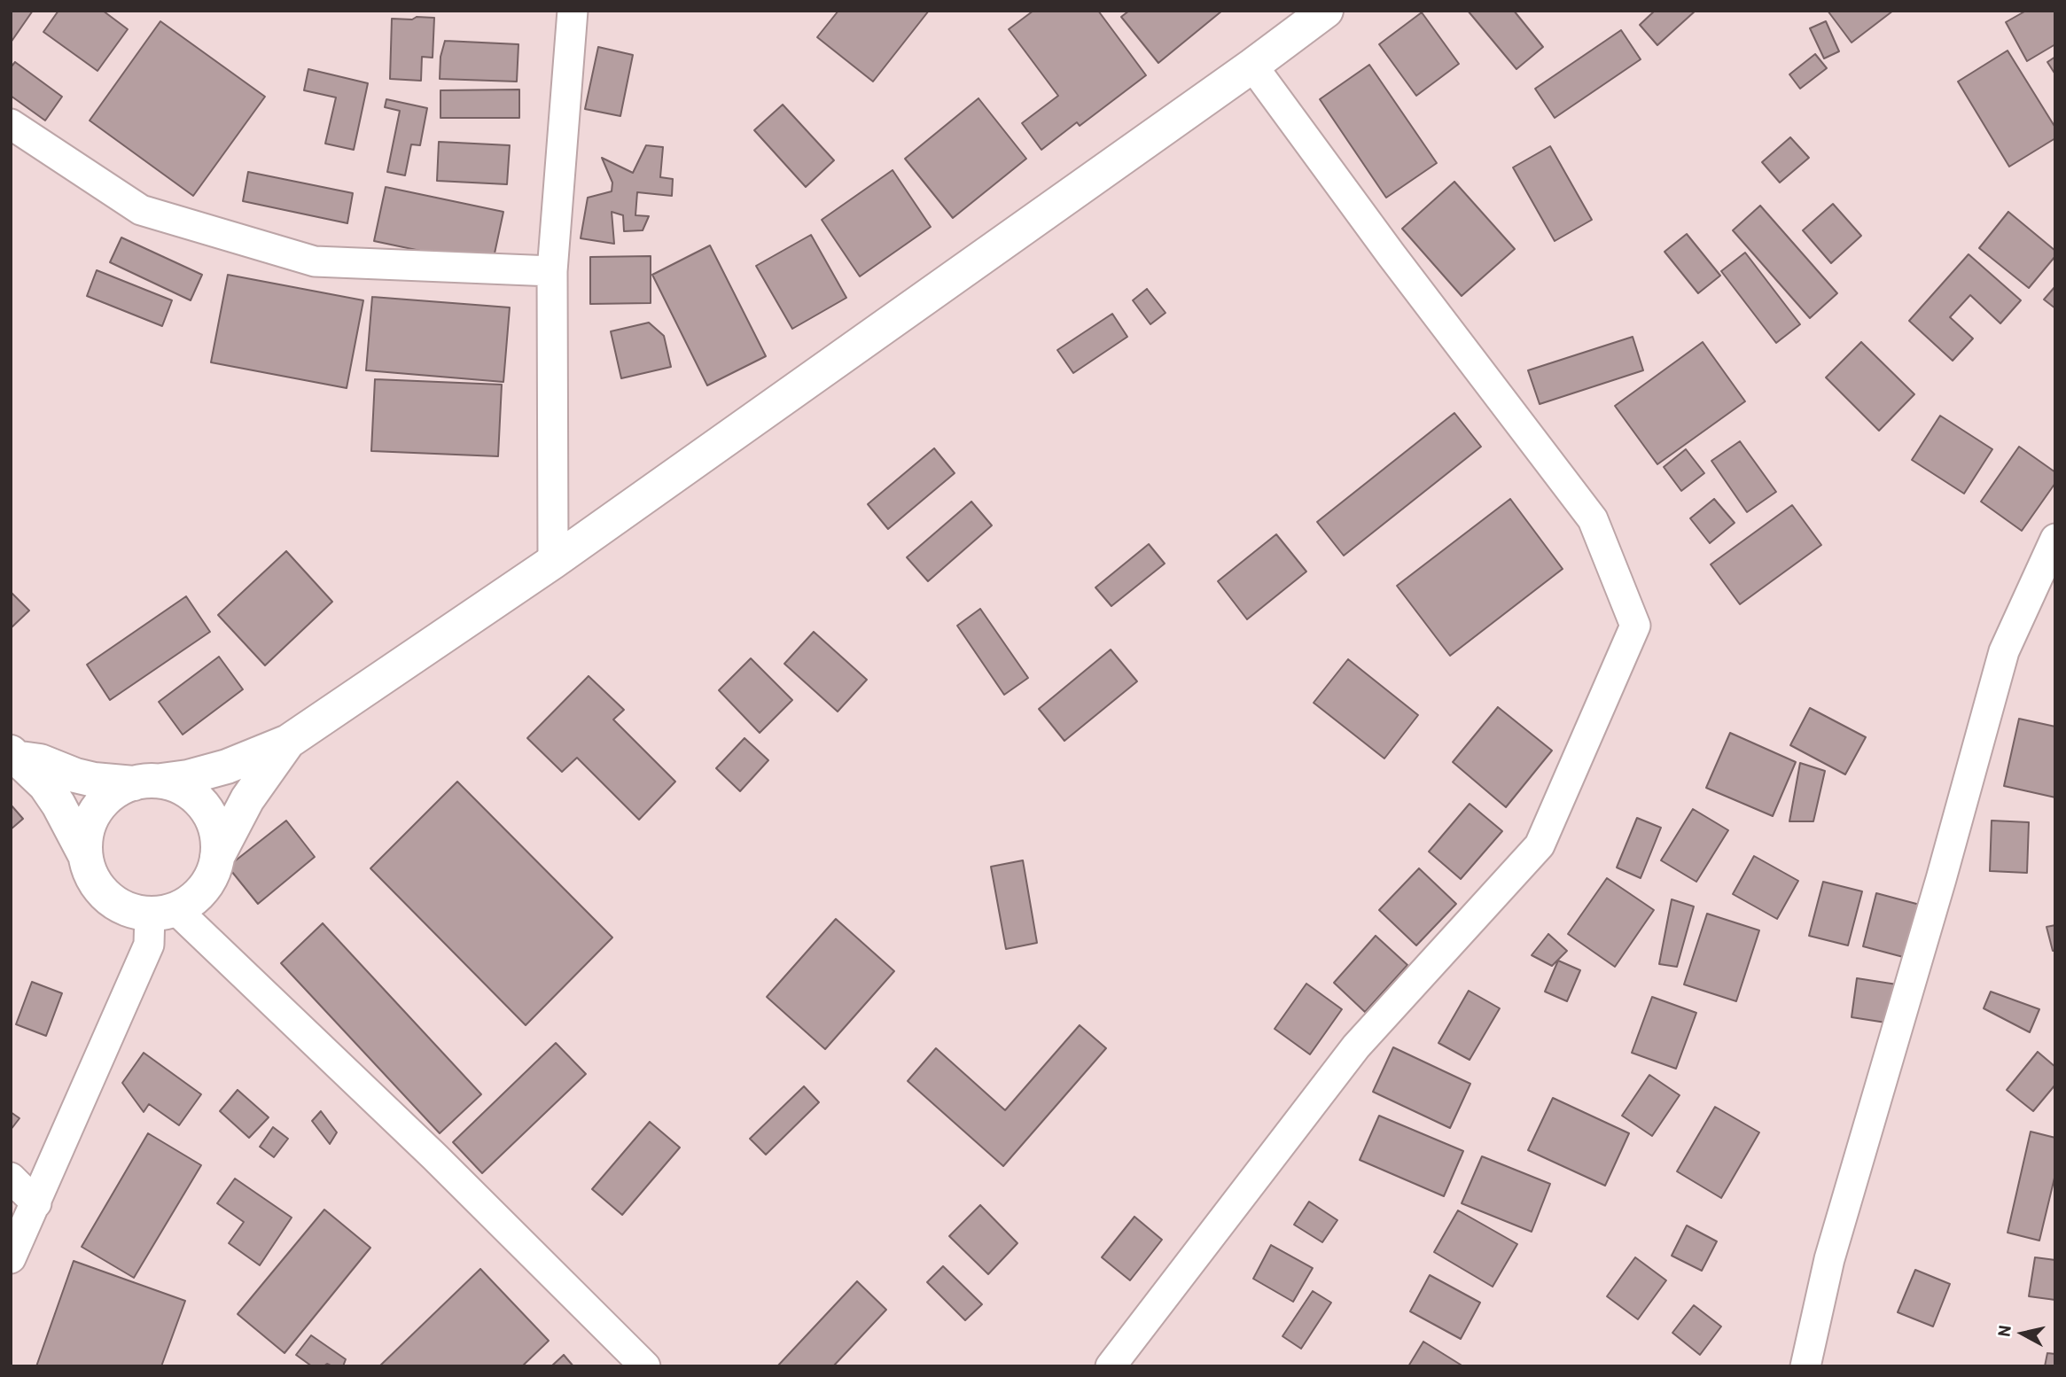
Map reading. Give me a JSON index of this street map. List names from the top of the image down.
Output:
{
  "north": "left"
}
